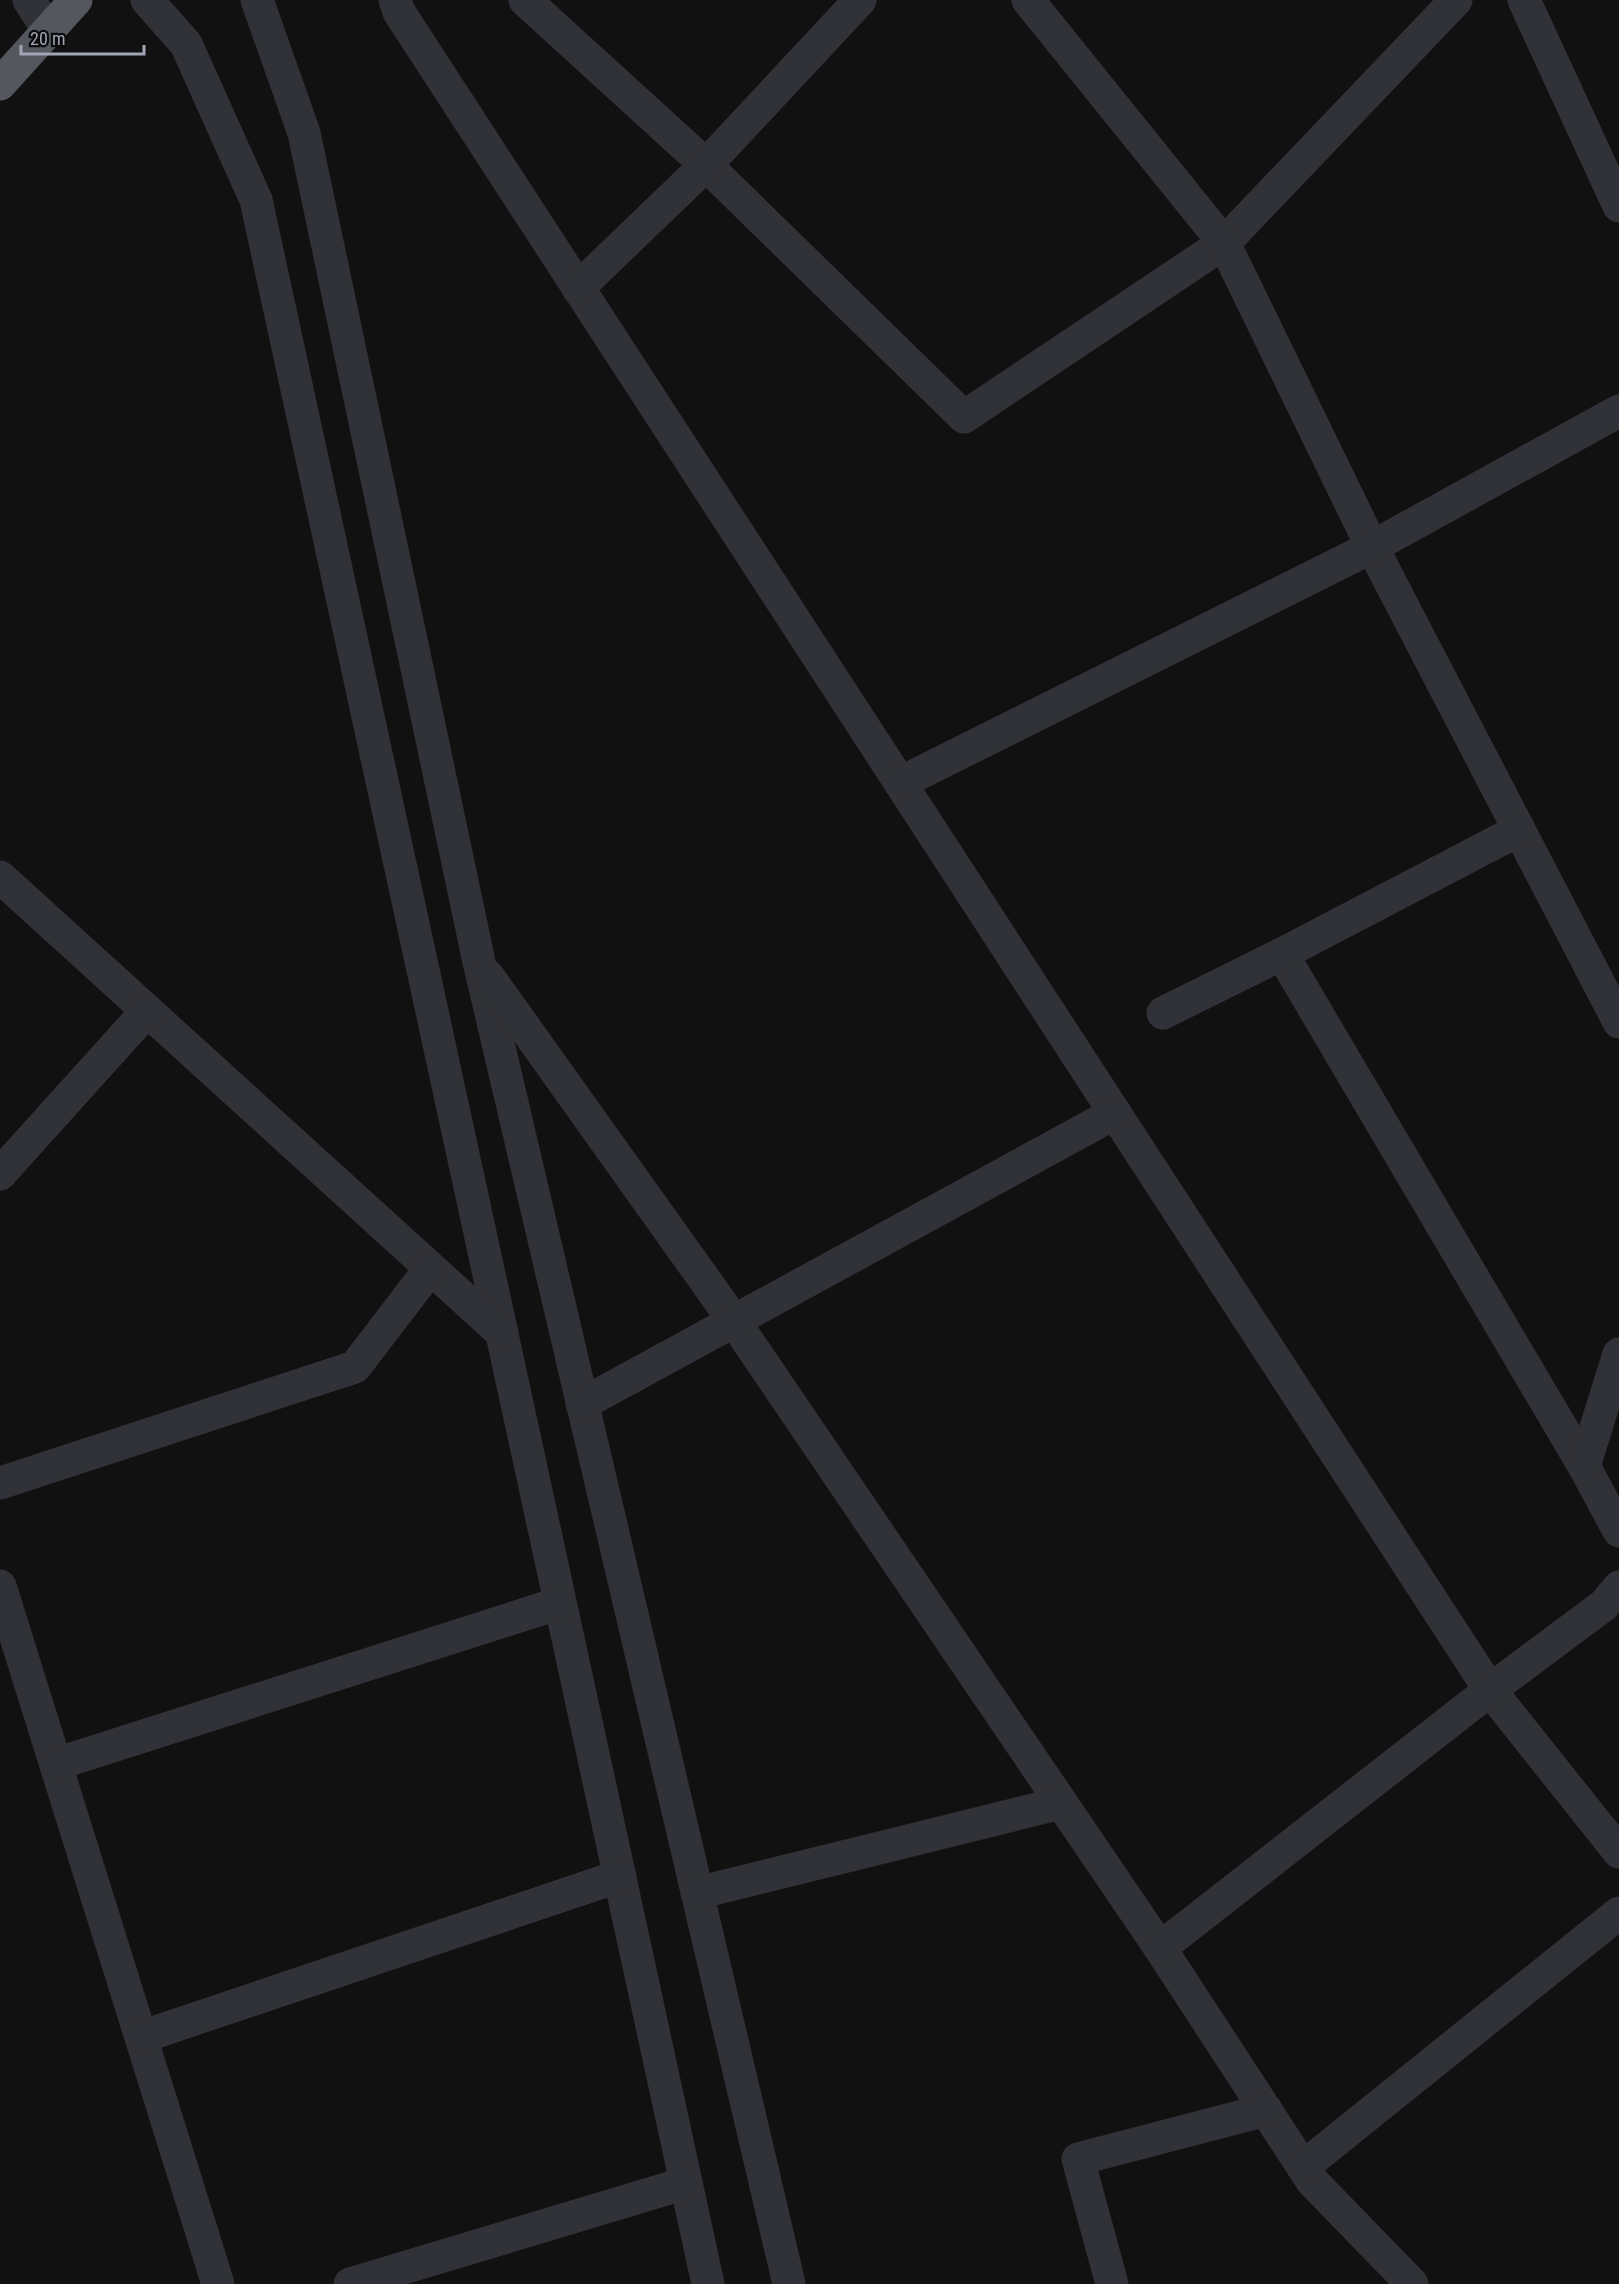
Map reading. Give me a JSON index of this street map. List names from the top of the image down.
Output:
{
  "scale_bar": "20 m"
}
